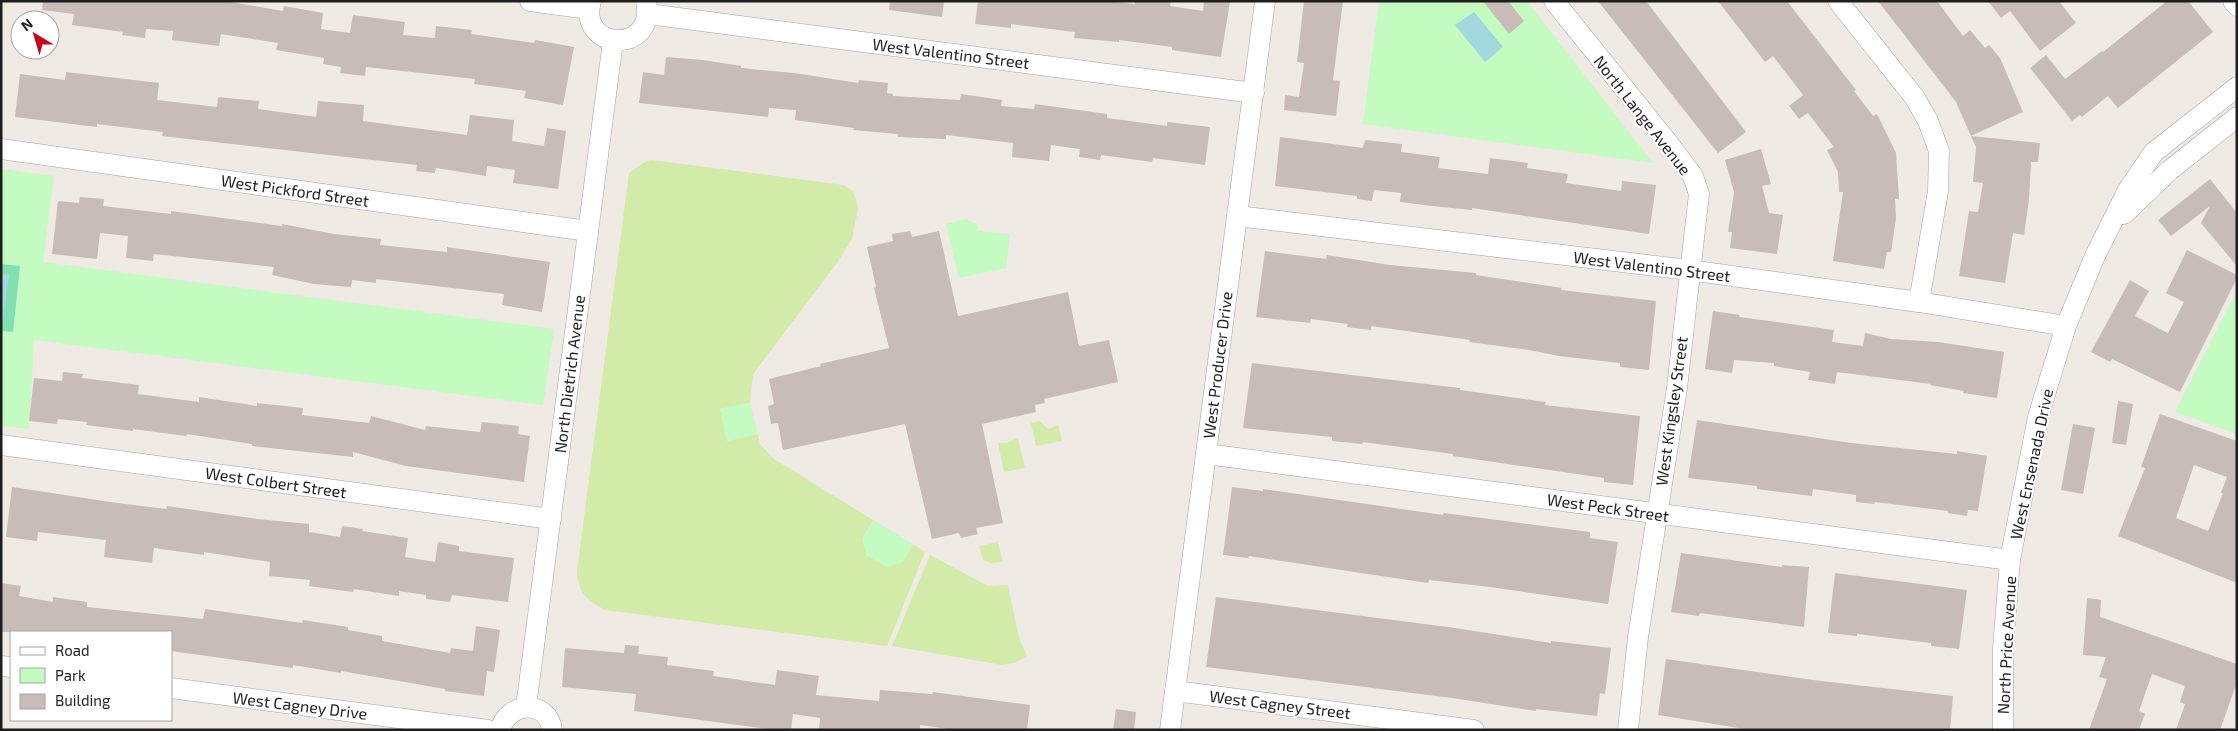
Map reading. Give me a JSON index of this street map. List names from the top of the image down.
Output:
{
  "streets": {
    "street": [
      "West Valentino Street",
      "North Lange Avenue",
      "West Pickford Street",
      "West Producer Drive",
      "North Dietrich Avenue",
      "West Kingsley Street",
      "West Ensenada Drive",
      "West Colbert Street",
      "West Peck Street",
      "North Price Avenue",
      "West Cagney Street",
      "West Cagney Drive"
    ]
  },
  "crossings": [
    ["West Valentino Street", "North Lange Avenue"],
    ["West Valentino Street", "West Producer Drive"],
    ["West Valentino Street", "West Kingsley Street"],
    ["West Valentino Street", "West Ensenada Drive"],
    ["North Lange Avenue", "West Kingsley Street"],
    ["West Pickford Street", "North Dietrich Avenue"],
    ["West Producer Drive", "West Peck Street"],
    ["West Producer Drive", "West Cagney Street"],
    ["North Dietrich Avenue", "West Colbert Street"],
    ["West Kingsley Street", "West Peck Street"],
    ["West Ensenada Drive", "West Peck Street"],
    ["West Ensenada Drive", "North Price Avenue"],
    ["West Peck Street", "North Price Avenue"]
  ],
  "legend": ["Road", "Park", "Building"],
  "north": "top left"
}
